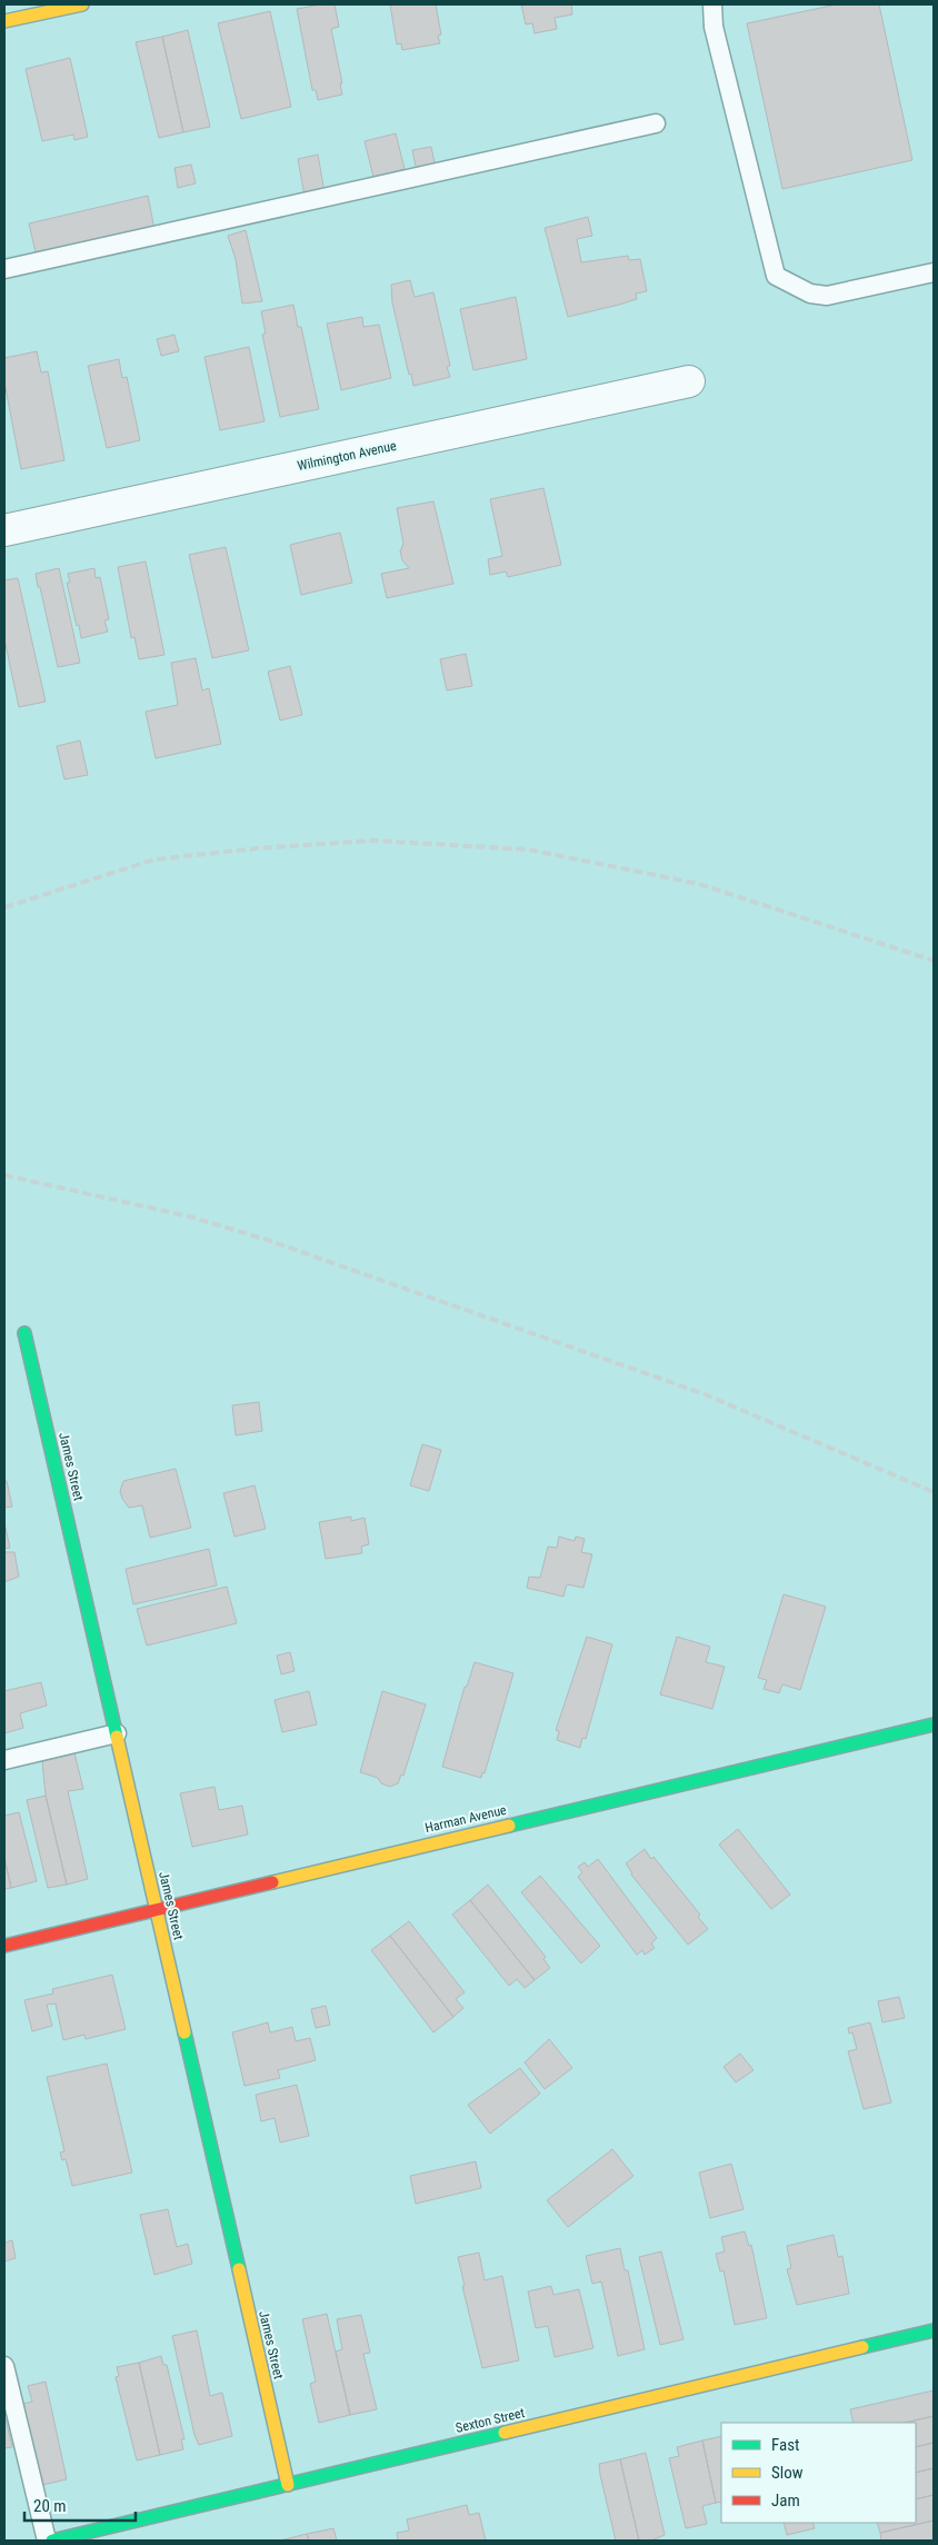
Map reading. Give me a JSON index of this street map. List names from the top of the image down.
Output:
{
  "streets": {
    "street": [
      "Wilmington Avenue",
      "James Street",
      "Harman Avenue",
      "Sexton Street"
    ]
  },
  "crossings": [
    ["James Street", "Harman Avenue"],
    ["James Street", "Sexton Street"]
  ],
  "legend": ["Fast", "Slow", "Jam"],
  "scale_bar": "20 m"
}
